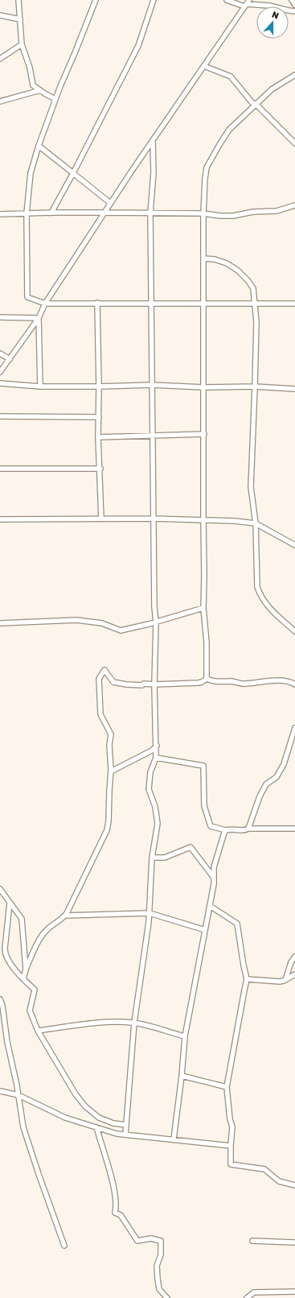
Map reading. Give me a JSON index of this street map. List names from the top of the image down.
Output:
{
  "north": "top"
}
